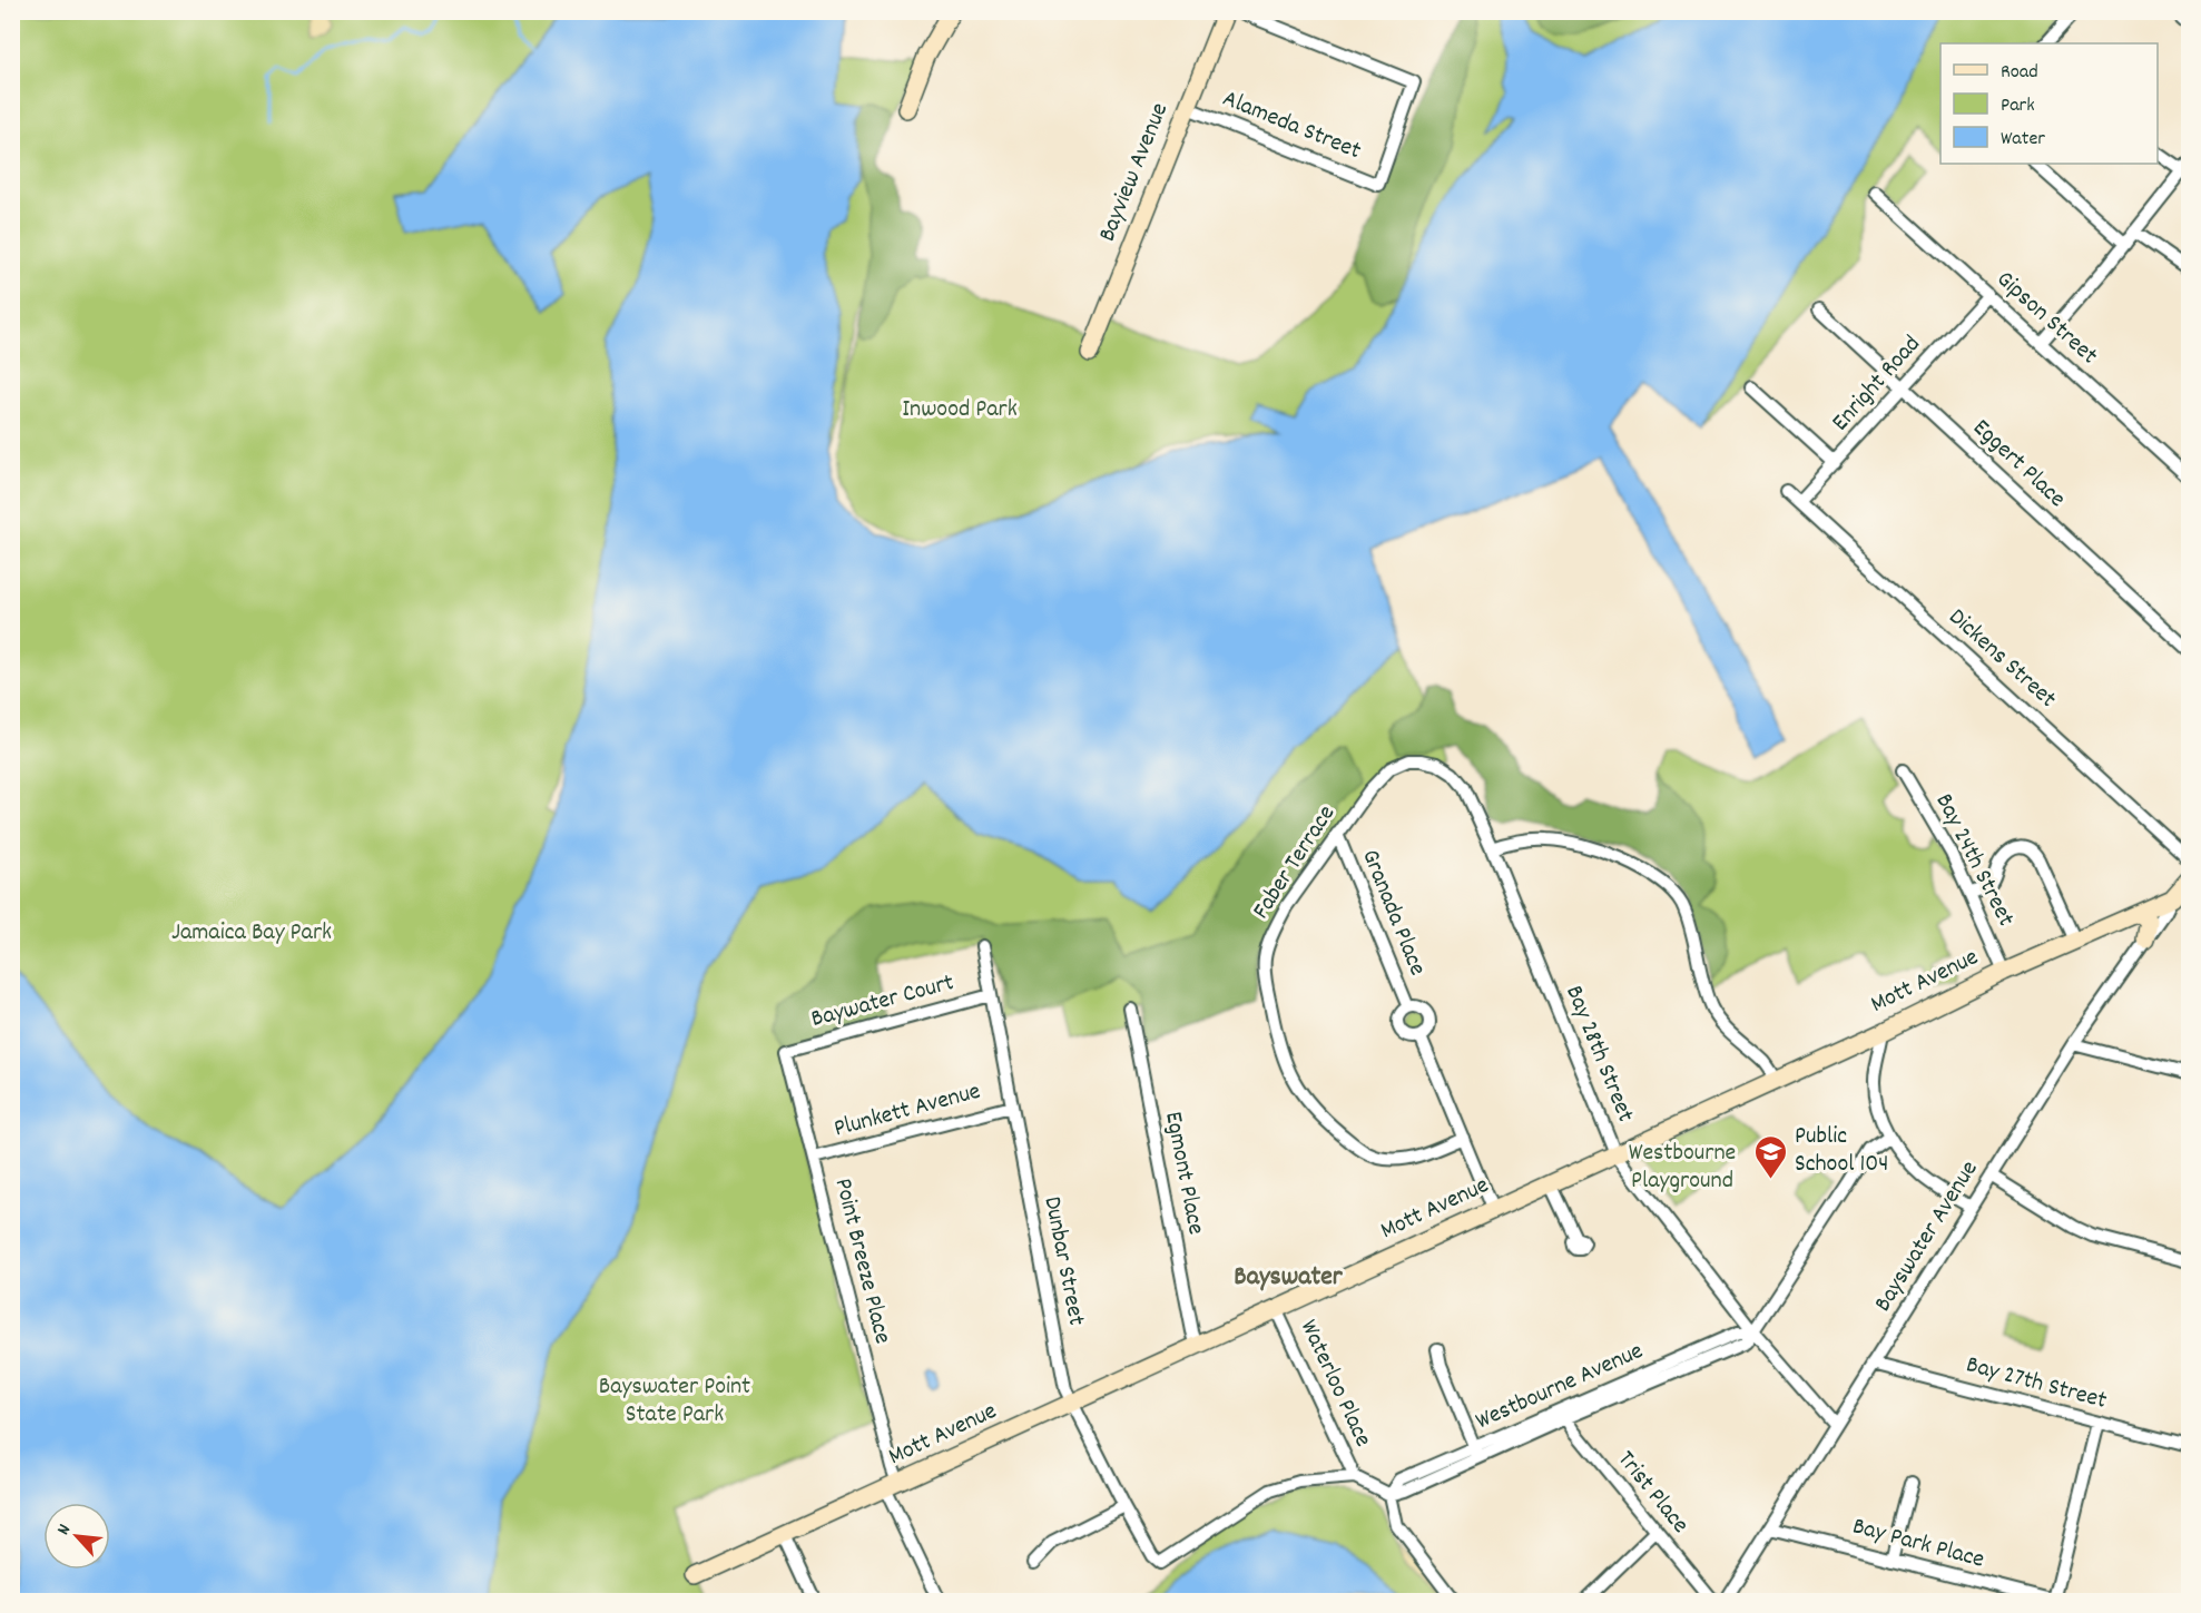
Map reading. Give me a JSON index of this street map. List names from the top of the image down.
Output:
{
  "streets": {
    "street": [
      "Alameda Street",
      "Bayview Avenue",
      "Gipson Street",
      "Enright Road",
      "Eggert Place",
      "Dickens Street",
      "Bay 24th Street",
      "Faber Terrace",
      "Granada Place",
      "Mott Avenue",
      "Baywater Court",
      "Bay 28th Street",
      "Plunkett Avenue",
      "Egmont Place",
      "Bayswater Avenue",
      "Point Breeze Place",
      "Dunbar Street",
      "Waterloo Place",
      "Bay 27th Street",
      "Westbourne Avenue",
      "Trist Place",
      "Bay Park Place"
    ]
  },
  "crossings": [
    ["Alameda Street", "Bayview Avenue"],
    ["Gipson Street", "Enright Road"],
    ["Enright Road", "Eggert Place"],
    ["Enright Road", "Dickens Street"],
    ["Bay 24th Street", "Mott Avenue"],
    ["Faber Terrace", "Granada Place"],
    ["Faber Terrace", "Bay 28th Street"],
    ["Granada Place", "Mott Avenue"],
    ["Mott Avenue", "Bay 28th Street"],
    ["Mott Avenue", "Egmont Place"],
    ["Mott Avenue", "Bayswater Avenue"],
    ["Mott Avenue", "Point Breeze Place"],
    ["Mott Avenue", "Dunbar Street"],
    ["Mott Avenue", "Waterloo Place"],
    ["Baywater Court", "Point Breeze Place"],
    ["Baywater Court", "Dunbar Street"],
    ["Bay 28th Street", "Bayswater Avenue"],
    ["Bay 28th Street", "Westbourne Avenue"],
    ["Plunkett Avenue", "Point Breeze Place"],
    ["Plunkett Avenue", "Dunbar Street"],
    ["Bayswater Avenue", "Bay 27th Street"],
    ["Bayswater Avenue", "Bay Park Place"],
    ["Dunbar Street", "Waterloo Place"],
    ["Westbourne Avenue", "Trist Place"]
  ],
  "districts": ["Bayswater"],
  "parks": [
    "Inwood Park",
    "Jamaica Bay Park",
    "Westbourne Playground",
    "Bayswater Point State Park"
  ],
  "places": {
    "school or university": ["Public School 104"]
  },
  "legend": ["Road", "Park", "Water"],
  "north": "top left"
}
